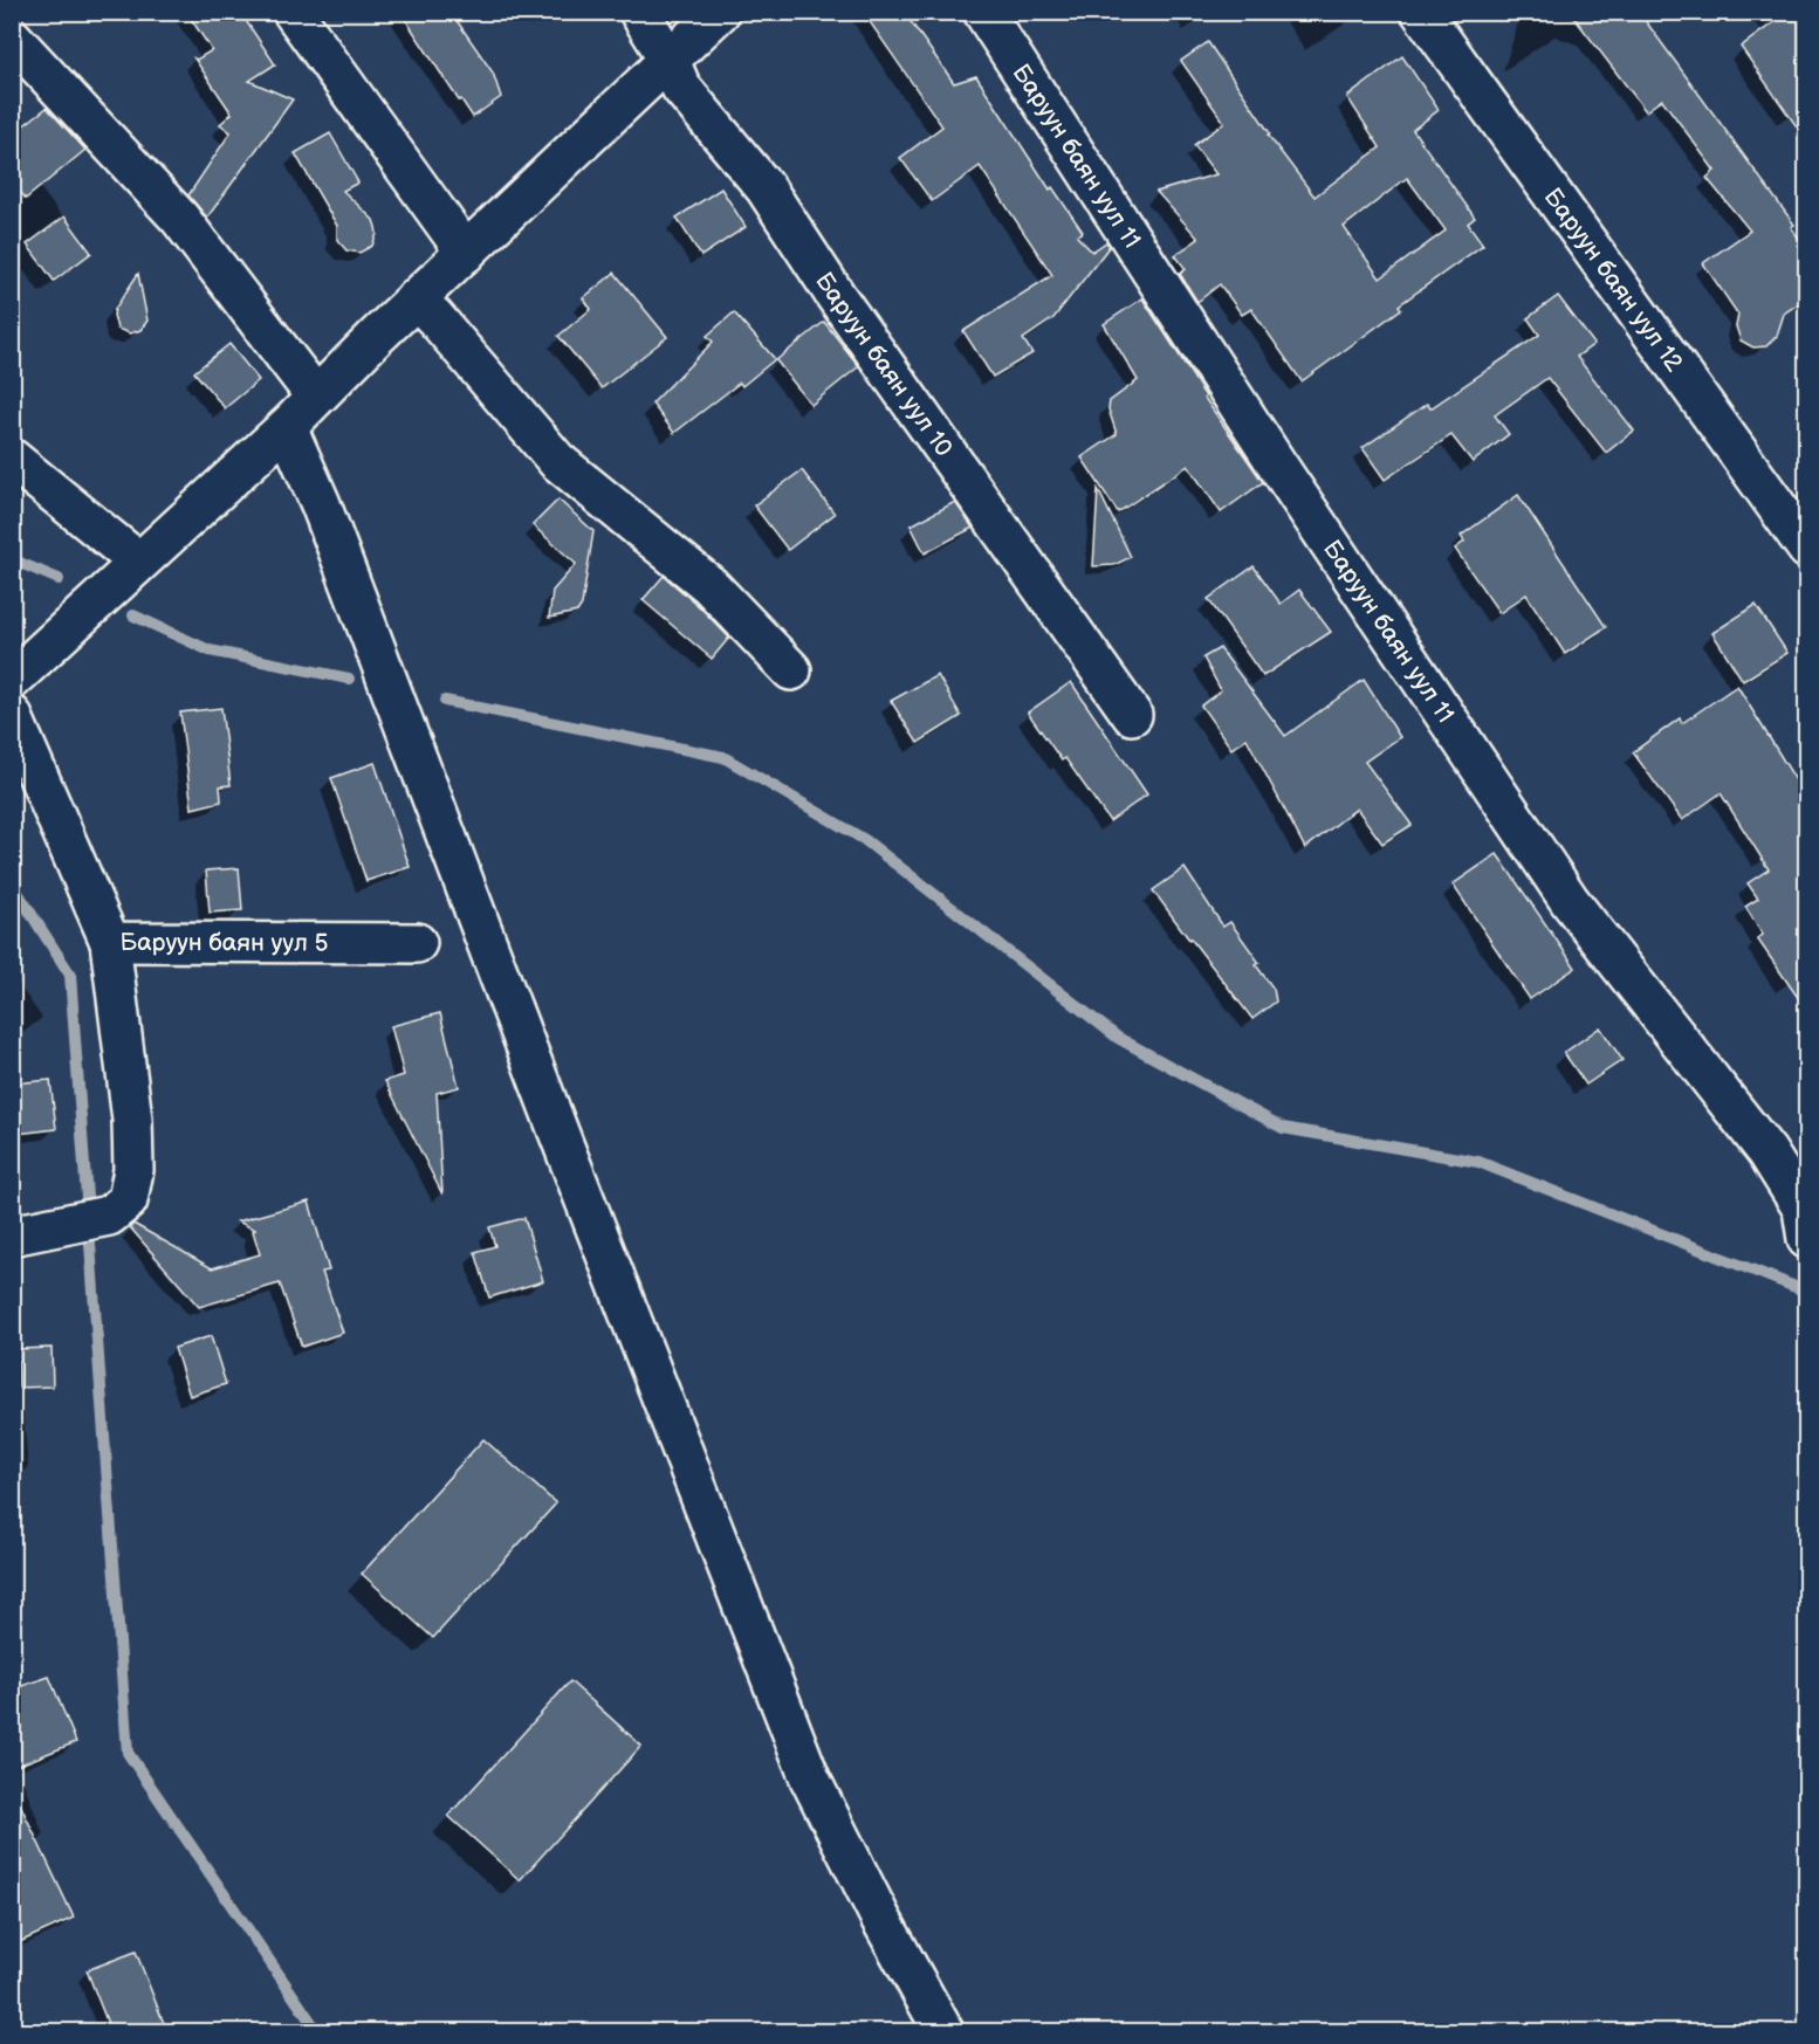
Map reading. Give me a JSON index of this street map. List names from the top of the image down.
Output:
{
  "streets": {
    "street": [
      "Баруун баян уул 11",
      "Баруун баян уул 12",
      "Баруун баян уул 10",
      "Баруун баян уул 5"
    ]
  }
}
